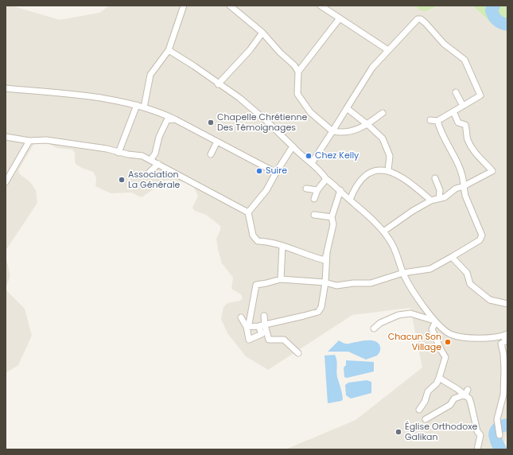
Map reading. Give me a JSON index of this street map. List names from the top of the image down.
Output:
{
  "places": [
    "Chapelle Chrétienne Des Témoignages",
    "Chez Kelly",
    "Suire",
    "Association La Générale",
    "Chacun Son Village",
    "Église Orthodoxe Galikan"
  ]
}
